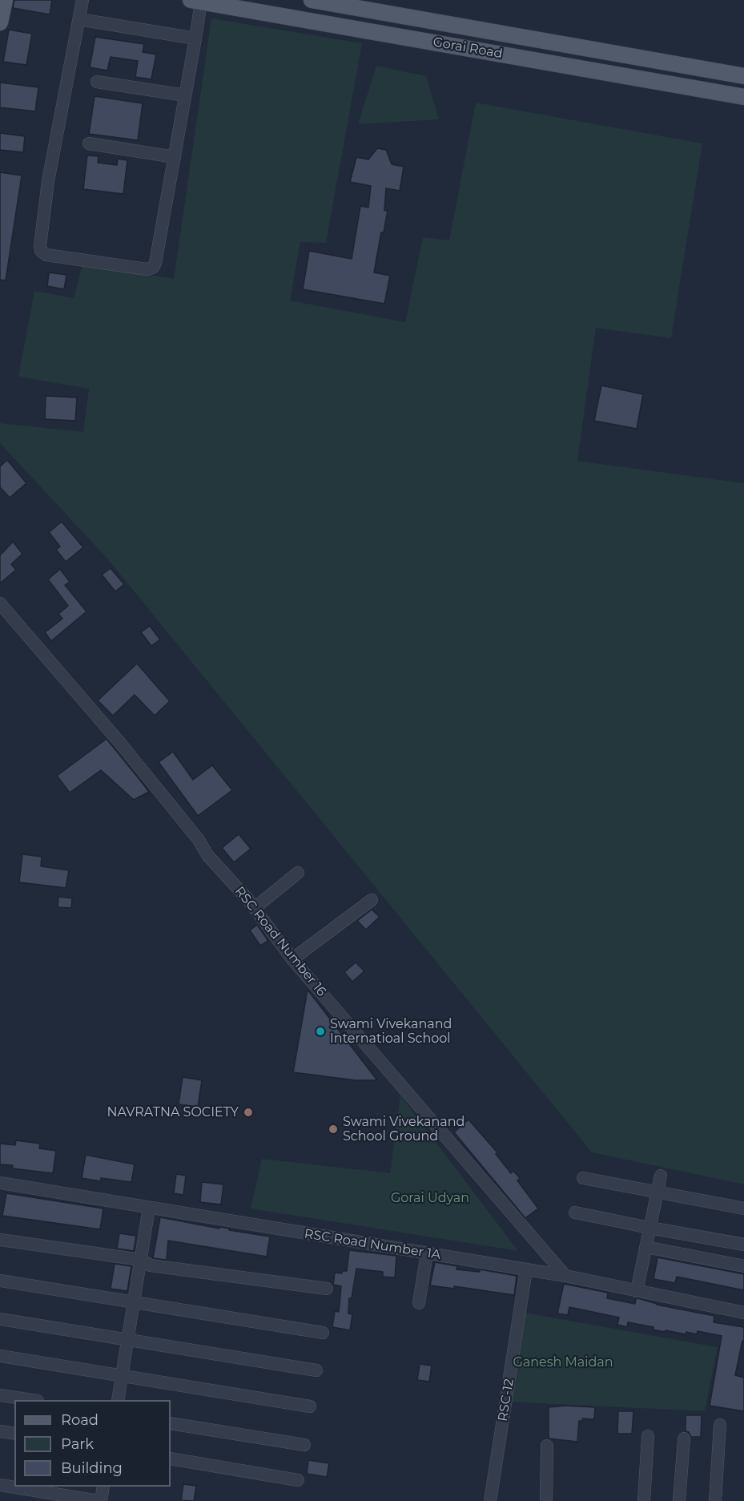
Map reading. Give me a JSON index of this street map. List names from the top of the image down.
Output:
{
  "streets": {
    "main road": ["Gorai Road"],
    "street": ["RSC Road Number 16", "RSC Road Number 1A", "RSC-12"]
  },
  "crossings": [
    ["RSC Road Number 16", "RSC Road Number 1A"],
    ["RSC Road Number 1A", "RSC-12"]
  ],
  "parks": ["Gorai Udyan", "Ganesh Maidan"],
  "places": ["Swami Vivekanand Internatioal School", "NAVRATNA SOCIETY", "Swami Vivekanand School Ground"],
  "legend": ["Road", "Park", "Building"]
}
